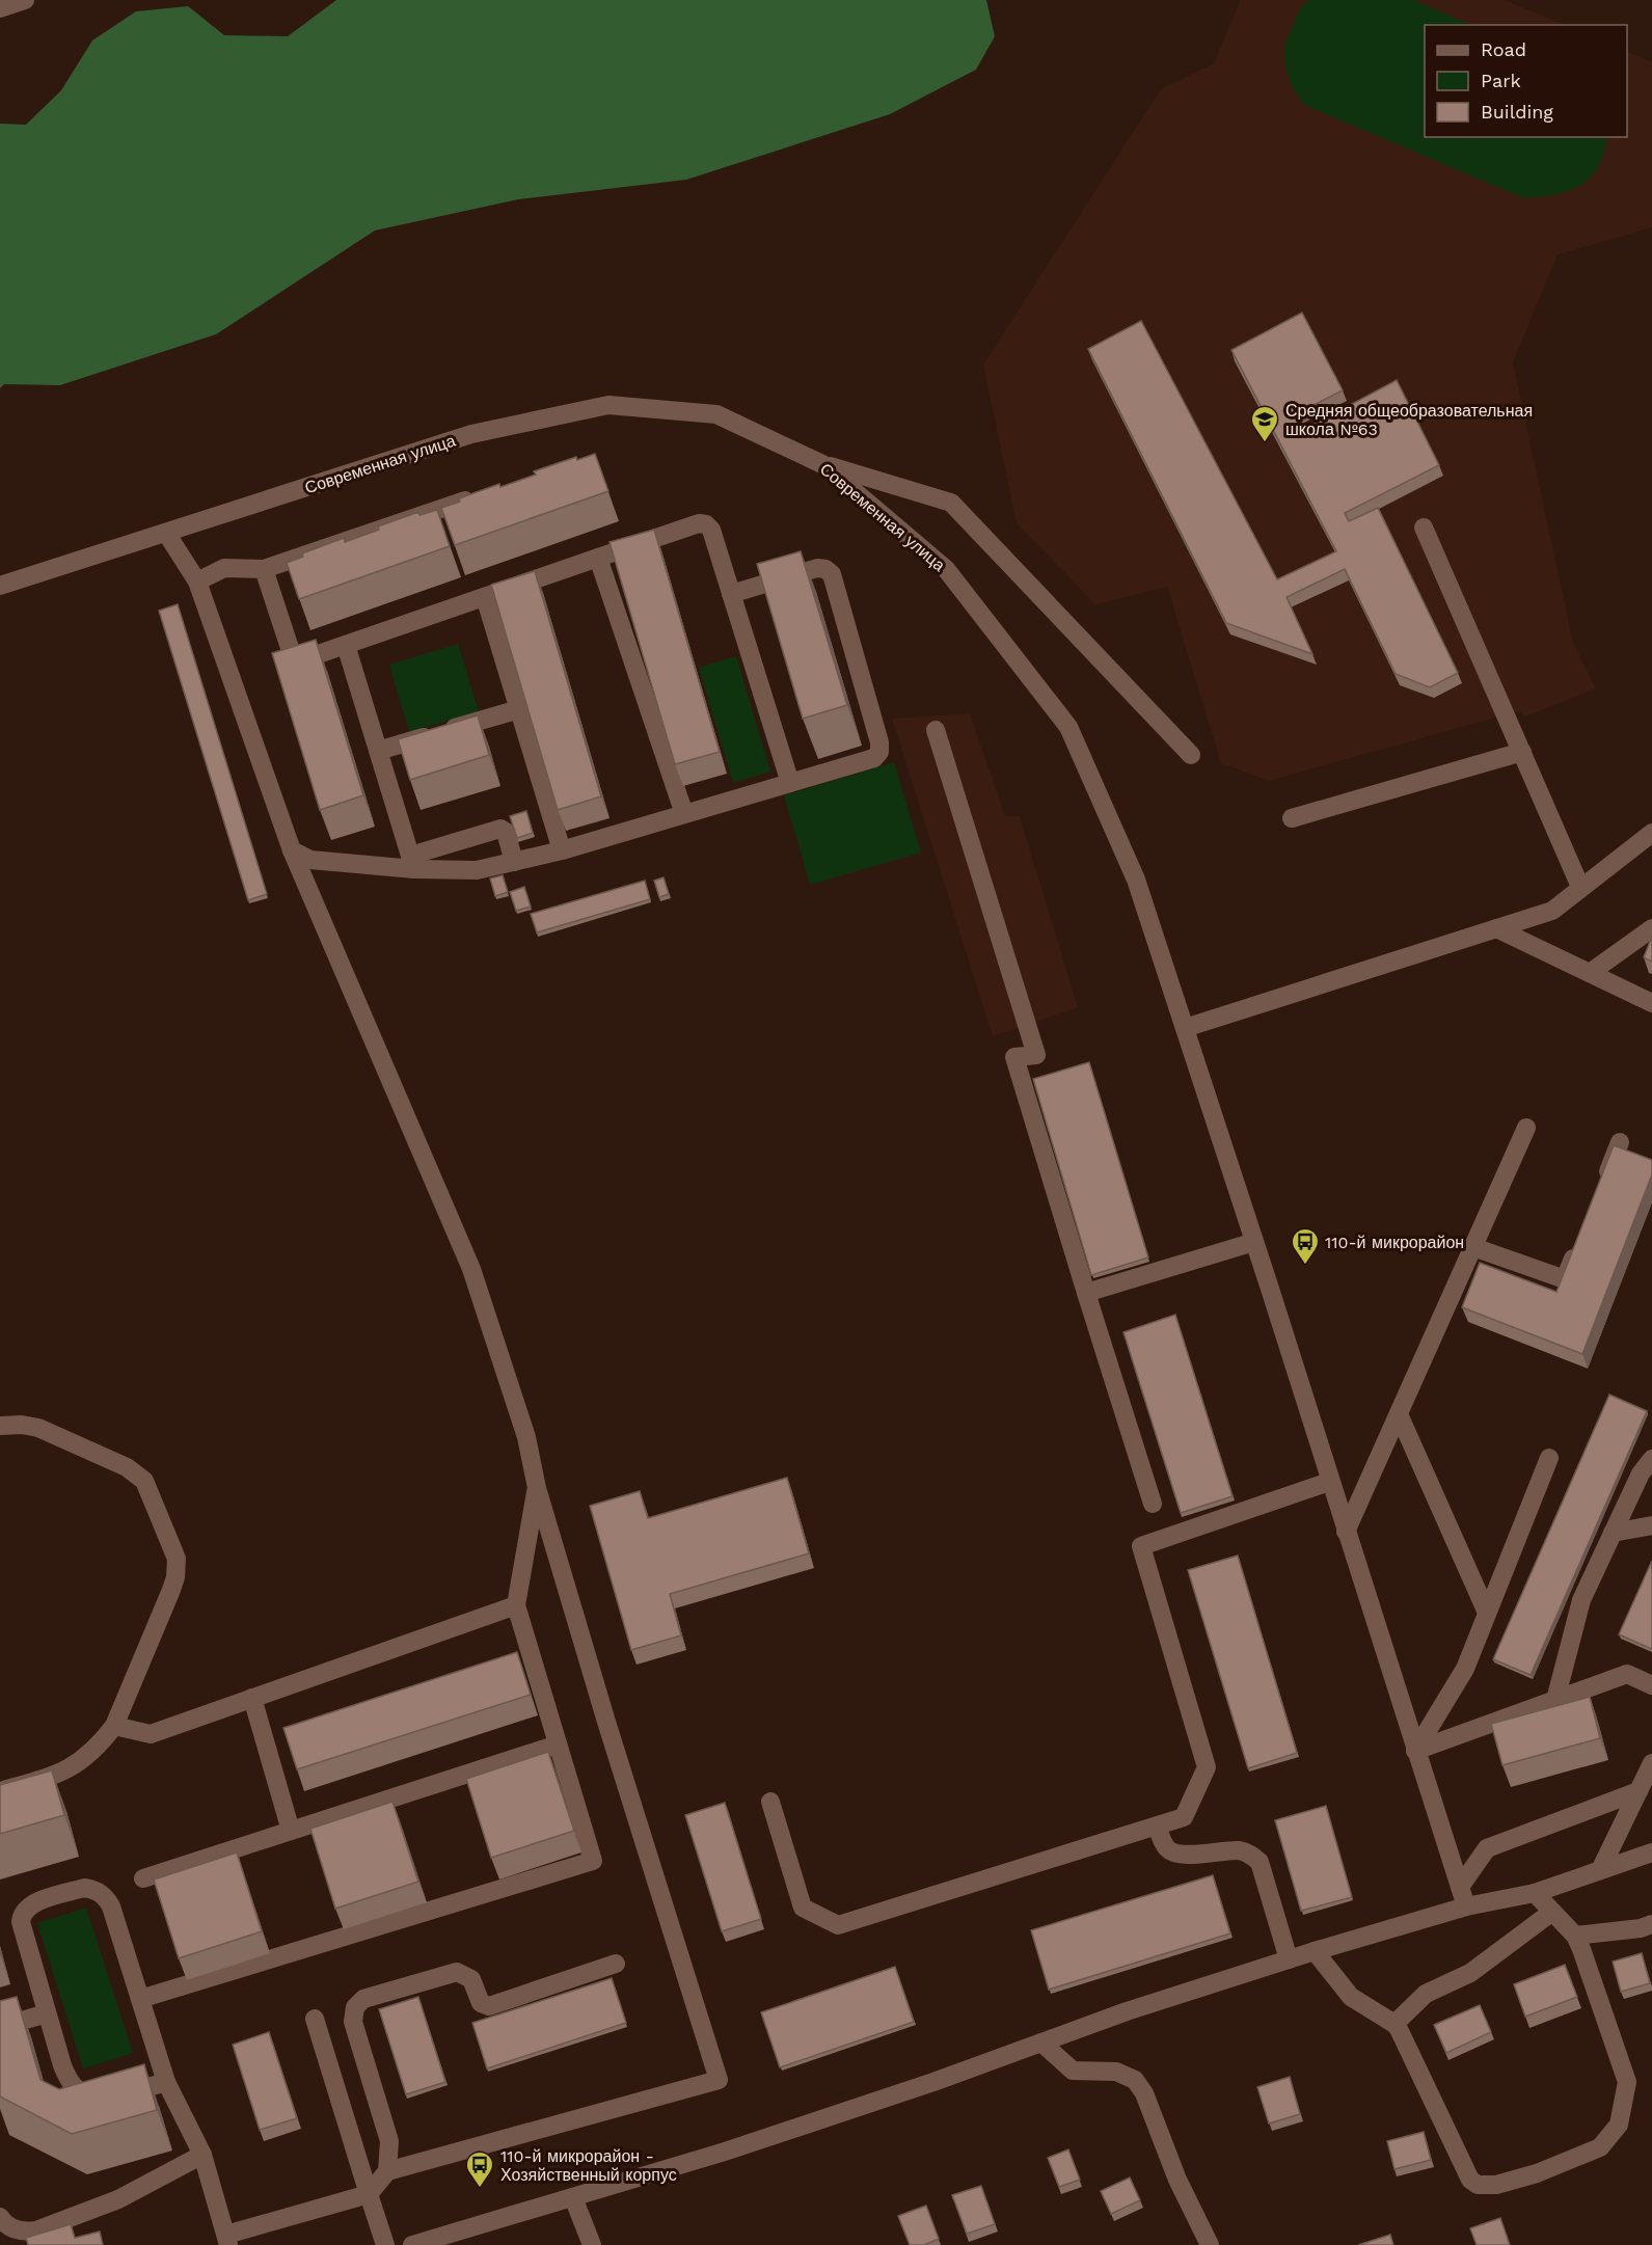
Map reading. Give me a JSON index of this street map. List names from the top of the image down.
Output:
{
  "streets": {
    "street": ["Современная улица"]
  },
  "places": {
    "school or university": ["Средняя общеобразовательная школа №63"],
    "bus stop": ["110-й микрорайон", "110-й микрорайон - Хозяйственный корпус"]
  },
  "legend": ["Road", "Park", "Building"]
}
